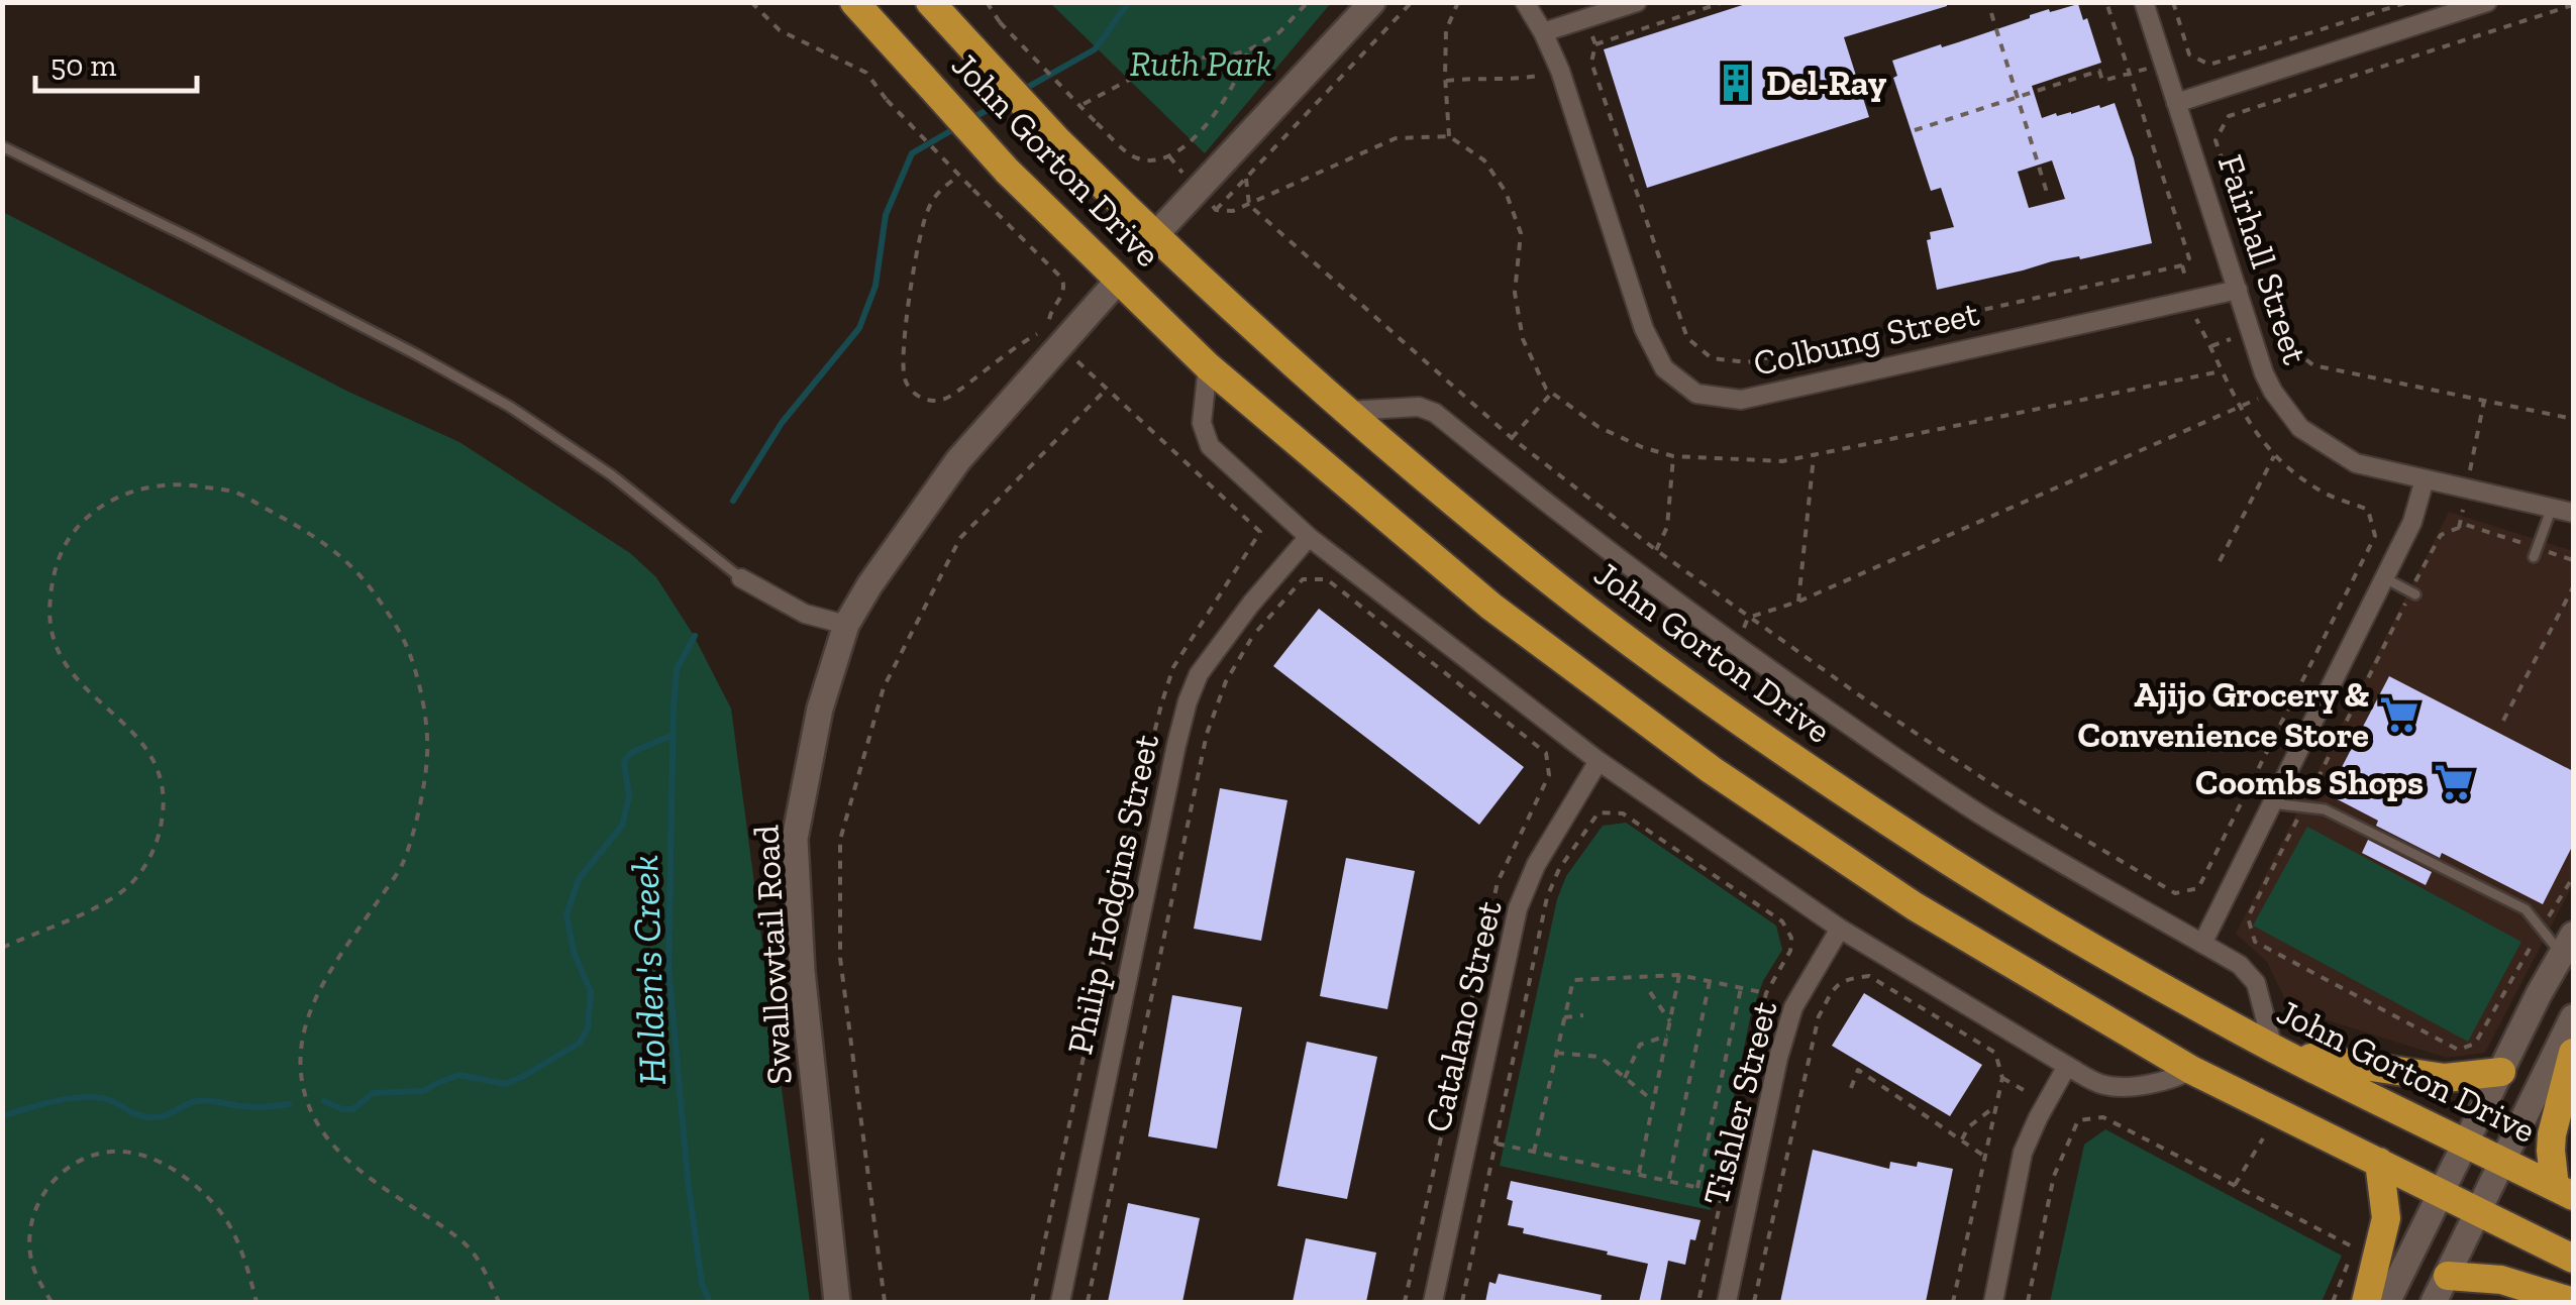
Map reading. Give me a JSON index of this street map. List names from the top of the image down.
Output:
{
  "streets": {
    "main road": ["John Gorton Drive"],
    "street": [
      "Fairhall Street",
      "Colbung Street",
      "Philip Hodgins Street",
      "Swallowtail Road",
      "Catalano Street",
      "Tishler Street"
    ]
  },
  "crossings": [
    ["John Gorton Drive", "Swallowtail Road"],
    ["Fairhall Street", "Colbung Street"]
  ],
  "water": ["Holden's Creek"],
  "parks": ["Ruth Park"],
  "places": {
    "building": ["Del-Ray"],
    "supermarket": ["Ajijo Grocery & Convenience Store", "Coombs Shops"]
  },
  "scale_bar": "50 m"
}
